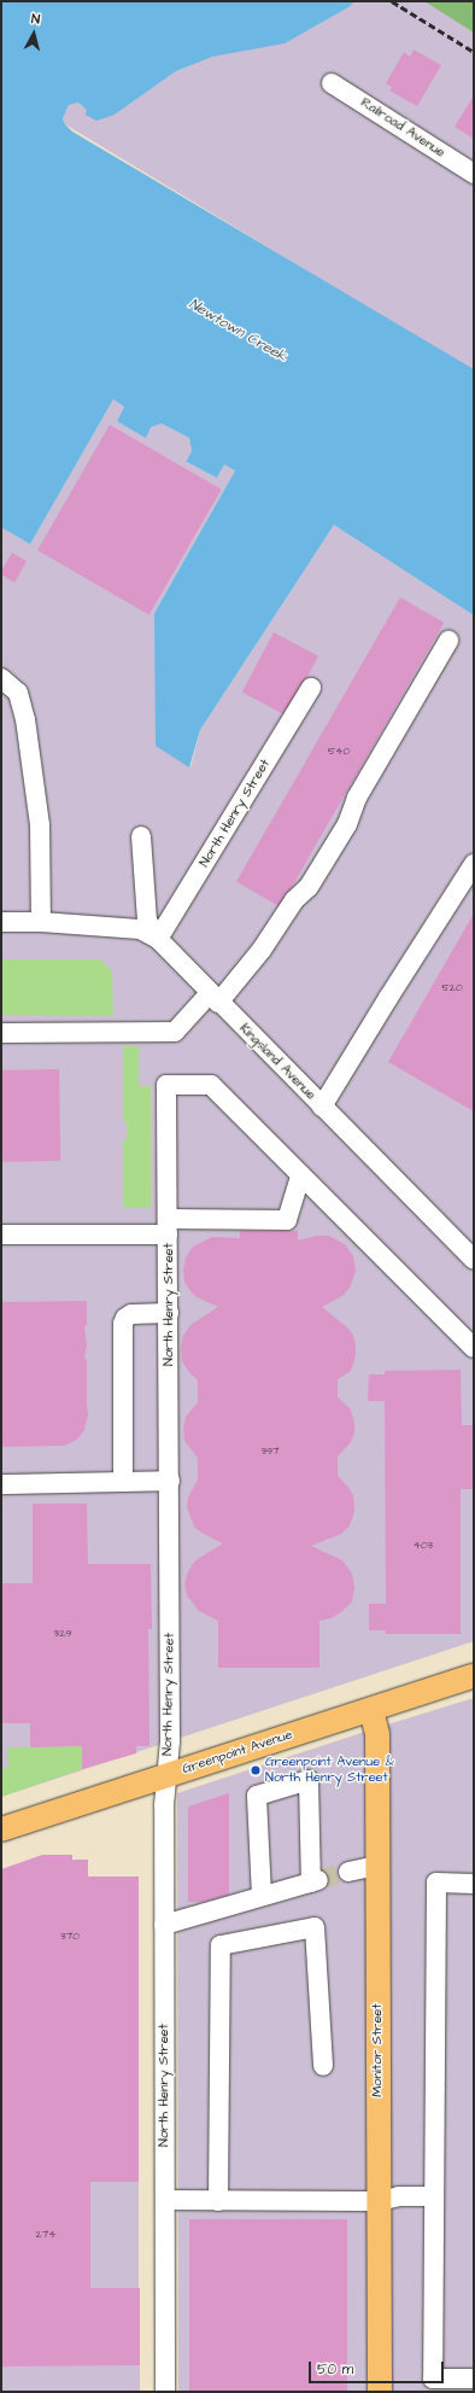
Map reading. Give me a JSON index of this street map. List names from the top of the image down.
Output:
{
  "streets": {
    "main road": ["Greenpoint Avenue", "Monitor Street"],
    "street": ["Railroad Avenue", "North Henry Street", "Kingsland Avenue"]
  },
  "crossings": [
    ["North Henry Street", "Kingsland Avenue"],
    ["North Henry Street", "Greenpoint Avenue"],
    ["Greenpoint Avenue", "Monitor Street"]
  ],
  "water": ["Newtown Creek"],
  "places": ["Greenpoint Avenue & North Henry Street"],
  "house_numbers": [
    "540",
    "520",
    "397",
    "403",
    "329",
    "370",
    "274"
  ],
  "scale_bar": "50 m",
  "north": "top"
}
